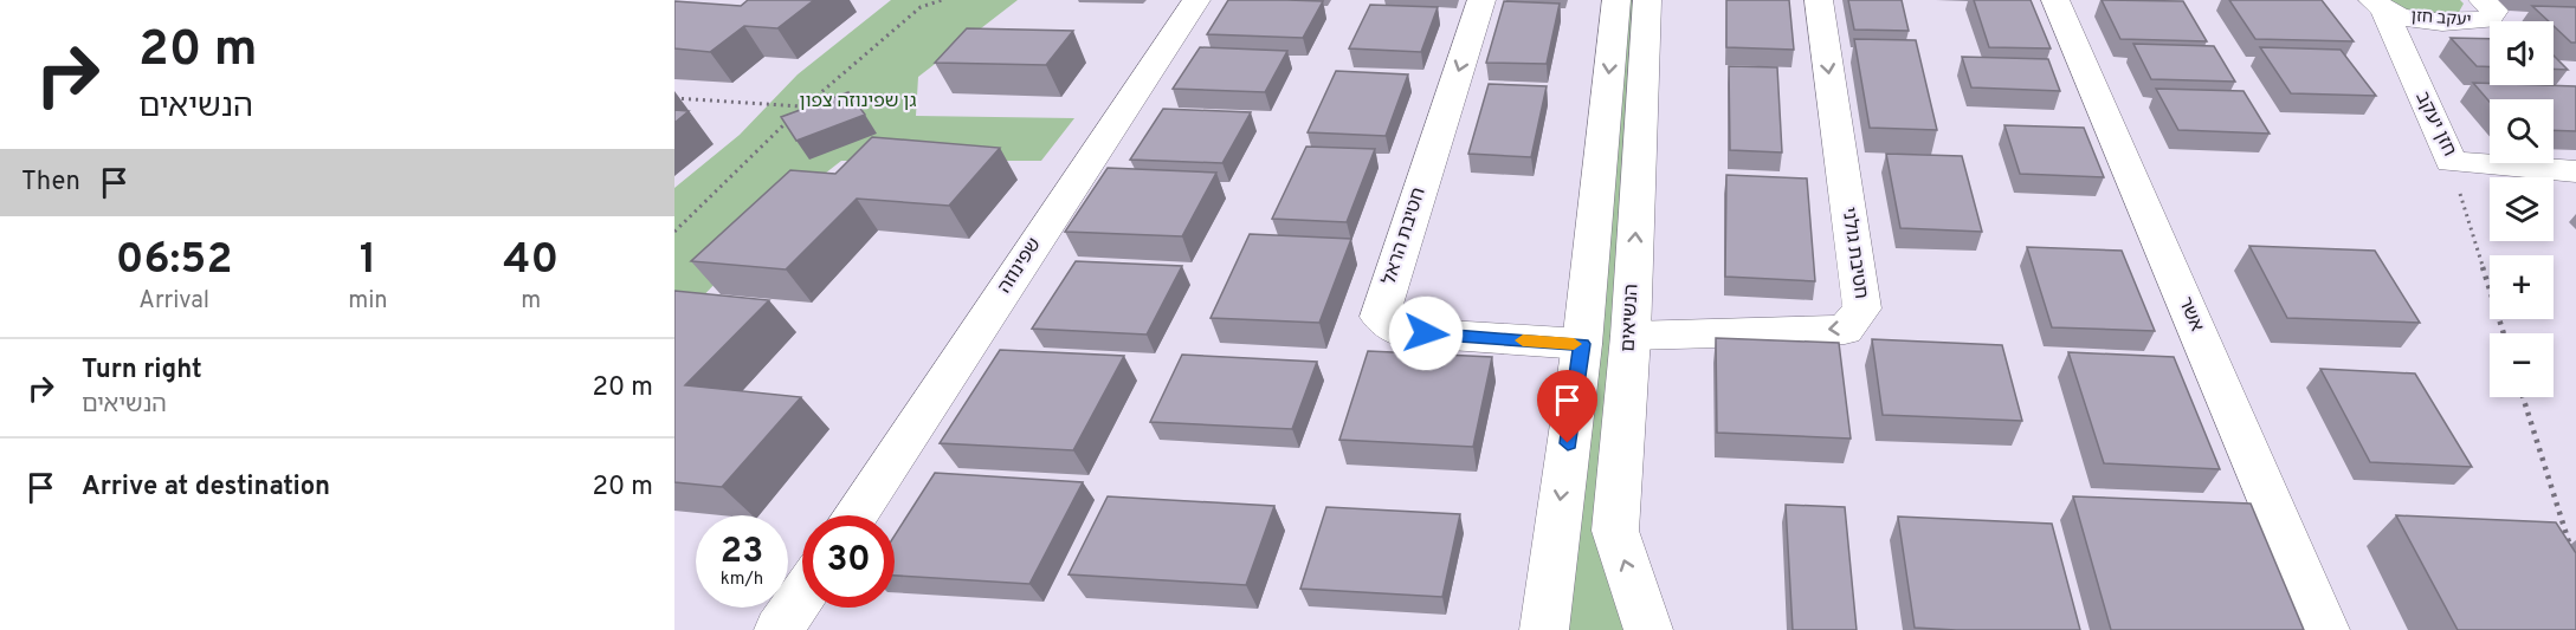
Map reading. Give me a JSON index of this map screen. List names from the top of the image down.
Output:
{
  "streets": {
    "street": [
      "יעקב חזן",
      "חזן יעקב",
      "חטיבת הראל",
      "חטיבת גולני",
      "שפינוזה",
      "אשר",
      "הנשיאים"
    ]
  },
  "crossings": [
    ["יעקב חזן", "חזן יעקב"],
    ["חטיבת גולני", "הנשיאים"]
  ],
  "parks": ["גן שפינוזה צפון"],
  "page": {
    "turn": ["20 m", "הנשיאים"],
    "map_buttons": ["+", "−"],
    "then": "Then",
    "eta": [
      "06:52",
      "Arrival",
      "1",
      "min",
      "40",
      "m"
    ],
    "list": [
      {
        "name": "Turn right",
        "note": "הנשיאים",
        "value": "20 m"
      },
      {
        "name": "Arrive at destination",
        "value": "20 m"
      }
    ],
    "speed": "23 km/h",
    "limit": "30"
  }
}
